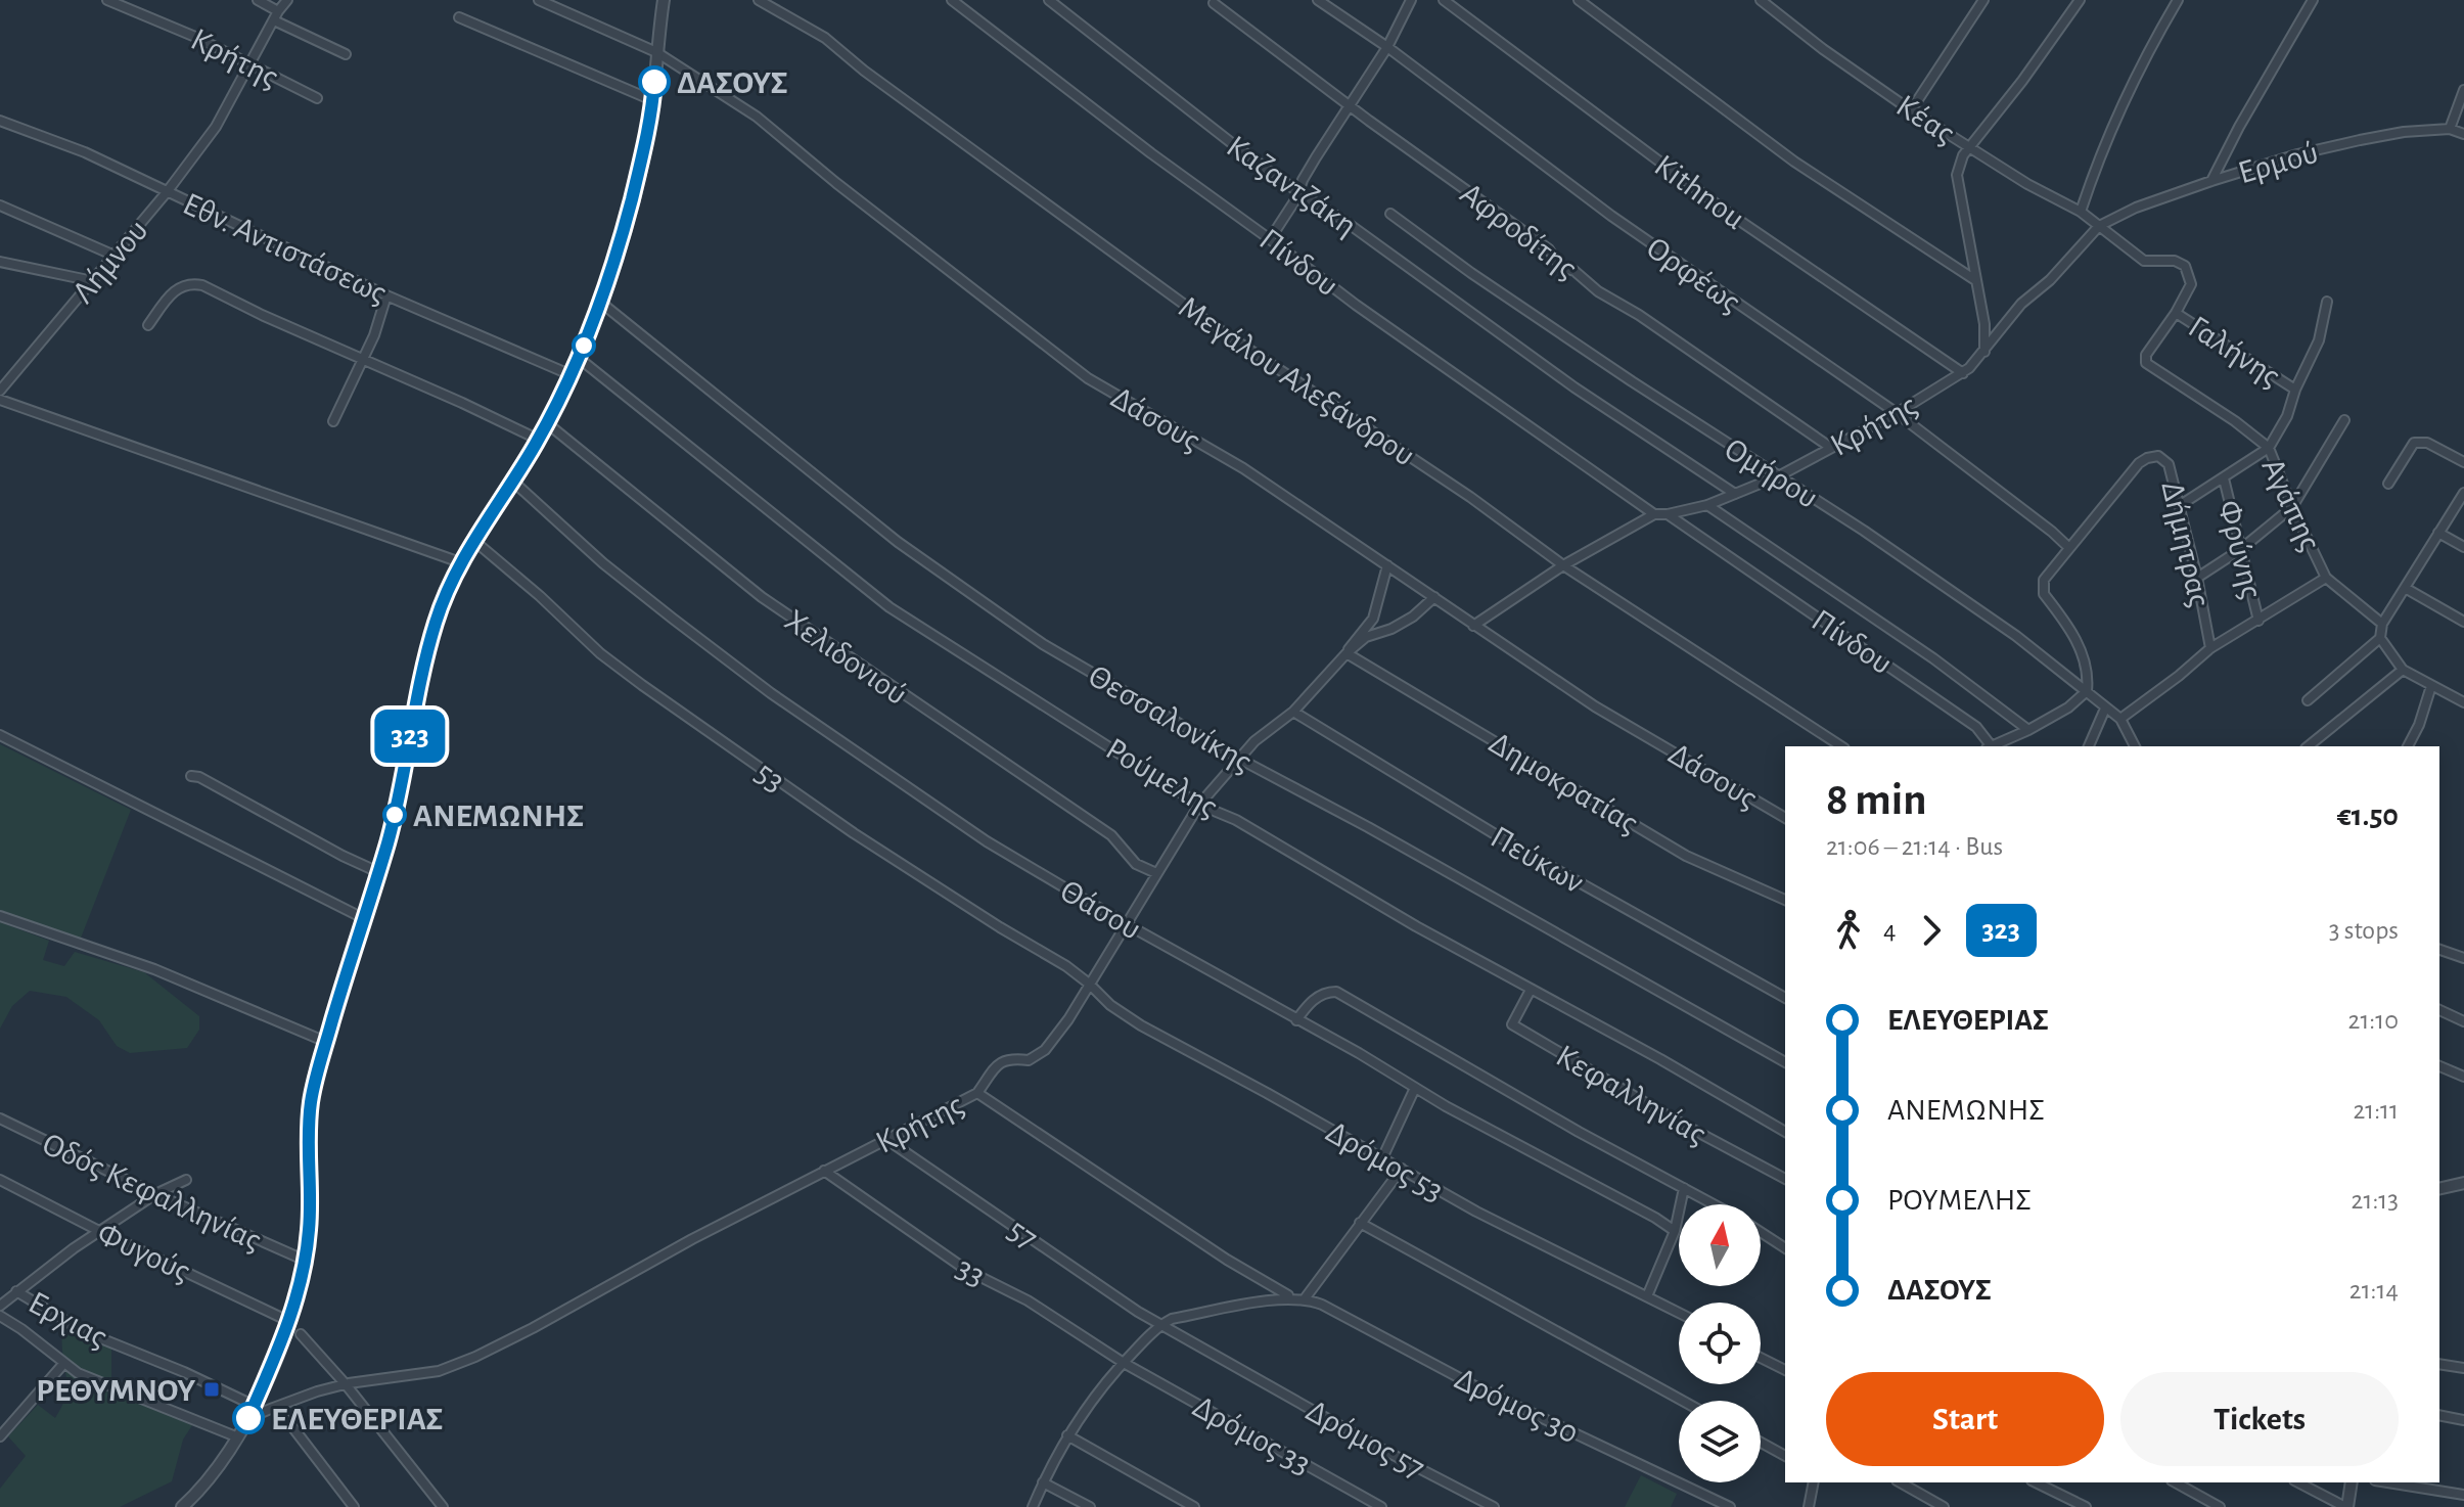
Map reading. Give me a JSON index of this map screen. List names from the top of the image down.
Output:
{
  "streets": {
    "street": [
      "Κρήτης",
      "Κέας",
      "Ερμού",
      "Καζαντζάκη",
      "Κithnou",
      "Αφροδίτης",
      "Εθν. Αντιστάσεως",
      "Λήμνου",
      "Πίνδου",
      "Ορφέως",
      "Γαλήνης",
      "Μεγάλου Αλεξάνδρου",
      "Δάσους",
      "Ομήρου",
      "Αγάπης",
      "Δήμητρας",
      "Φρύνης",
      "Χελιδονιού",
      "Θεσσαλονίκης",
      "53",
      "Ρούμελης",
      "Δημοκρατίας",
      "Πεύκων",
      "Θάσου",
      "Κεφαλληνίας",
      "Δρόμος 53",
      "Οδός Κεφαλληνίας",
      "57",
      "Φυγούς",
      "33",
      "Ερχιας",
      "Δρόμος 30",
      "Δρόμος 33",
      "Δρόμος 57"
    ]
  },
  "crossings": [
    ["Κρήτης", "Κέας"],
    ["Κρήτης", "Ερμού"],
    ["Κρήτης", "Καζαντζάκη"],
    ["Κρήτης", "Κithnou"],
    ["Κρήτης", "Αφροδίτης"],
    ["Κρήτης", "Λήμνου"],
    ["Κρήτης", "Πίνδου"],
    ["Κρήτης", "Ορφέως"],
    ["Κρήτης", "Μεγάλου Αλεξάνδρου"],
    ["Κρήτης", "Δάσους"],
    ["Κρήτης", "Ομήρου"],
    ["Κρήτης", "Χελιδονιού"],
    ["Κρήτης", "Θεσσαλονίκης"],
    ["Κρήτης", "53"],
    ["Κρήτης", "Ρούμελης"],
    ["Κρήτης", "Δημοκρατίας"],
    ["Κρήτης", "Πεύκων"],
    ["Κρήτης", "Θάσου"],
    ["Κρήτης", "Δρόμος 53"],
    ["Κρήτης", "57"],
    ["Κρήτης", "33"],
    ["Κρήτης", "Δρόμος 30"],
    ["Κέας", "Ερμού"],
    ["Κέας", "Γαλήνης"],
    ["Κέας", "Αγάπης"],
    ["Εθν. Αντιστάσεως", "Λήμνου"],
    ["Ορφέως", "Δήμητρας"],
    ["Γαλήνης", "Αγάπης"],
    ["53", "Δρόμος 53"],
    ["Ρούμελης", "Κεφαλληνίας"],
    ["57", "Δρόμος 57"],
    ["33", "Δρόμος 33"]
  ],
  "places": {
    "other": ["ΔΑΣΟΥΣ", "ΑΝΕΜΩΝΗΣ", "ΕΛΕΥΘΕΡΙΑΣ"],
    "transit": ["ΡΕΘΥΜΝΟΥ"]
  },
  "lines": ["bus line 323"],
  "north": "top",
  "page": {
    "on_map": "323",
    "heading": ["8 min", "21:06 – 21:14 · Bus", "€1.50"],
    "legs": ["4", "323", "3 stops"],
    "list": [
      {
        "name": "ΕΛΕΥΘΕΡΙΑΣ",
        "value": "21:10"
      },
      {
        "name": "ΑΝΕΜΩΝΗΣ",
        "value": "21:11"
      },
      {
        "name": "ΡΟΥΜΕΛΗΣ",
        "value": "21:13"
      },
      {
        "name": "ΔΑΣΟΥΣ",
        "value": "21:14"
      }
    ],
    "buttons": ["Start", "Tickets"]
  }
}
